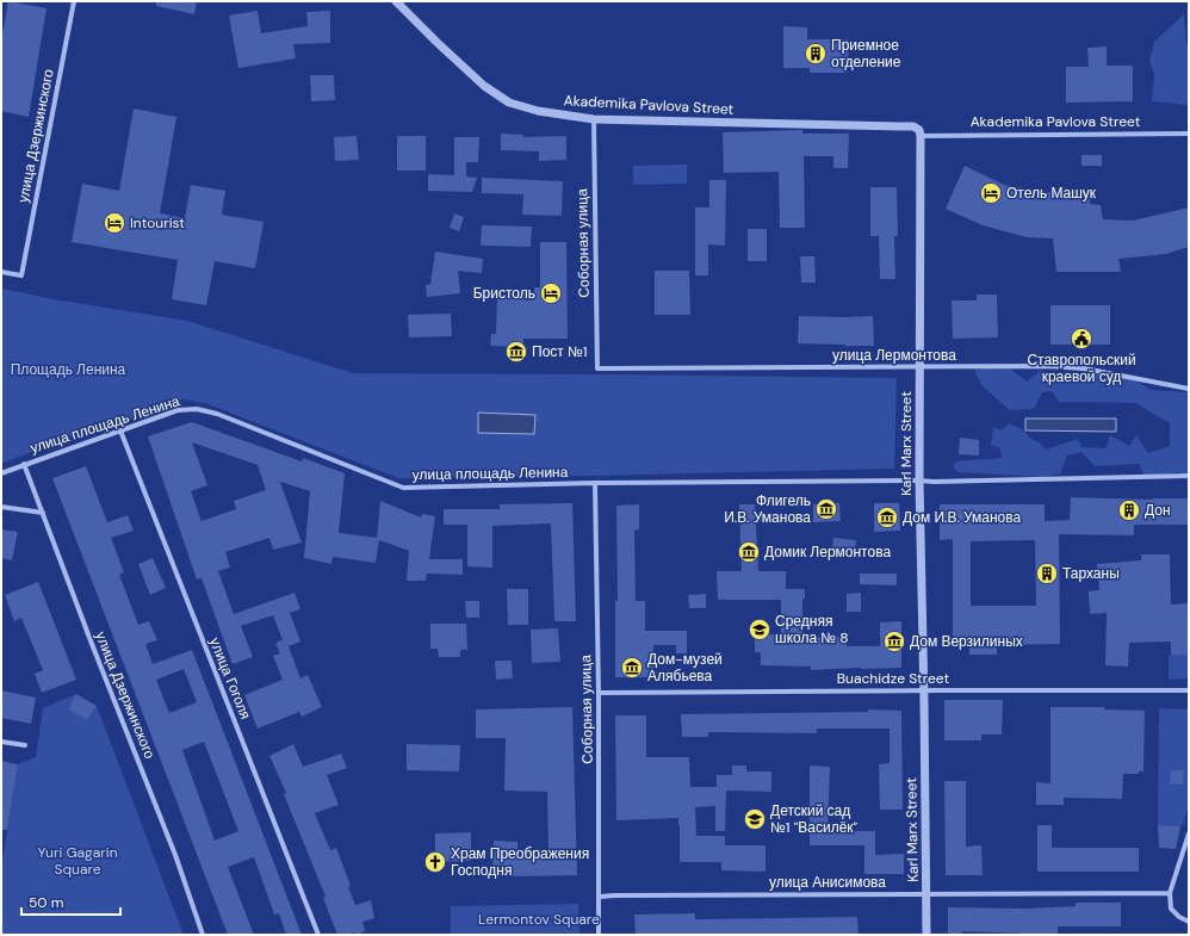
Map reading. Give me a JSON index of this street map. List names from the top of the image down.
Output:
{
  "streets": {
    "street": [
      "Akademika Pavlova Street",
      "улица Дзержинского",
      "Соборная улица",
      "улица Лермонтова",
      "улица площадь Ленина",
      "Karl Marx Street",
      "улица Гоголя",
      "Buachidze Street",
      "улица Анисимова"
    ]
  },
  "crossings": [
    ["Akademika Pavlova Street", "Соборная улица"],
    ["Akademika Pavlova Street", "Karl Marx Street"],
    ["улица Дзержинского", "улица площадь Ленина"],
    ["Соборная улица", "улица Лермонтова"],
    ["Соборная улица", "улица площадь Ленина"],
    ["Соборная улица", "Buachidze Street"],
    ["Соборная улица", "улица Анисимова"],
    ["улица Лермонтова", "Karl Marx Street"],
    ["улица площадь Ленина", "Karl Marx Street"],
    ["улица площадь Ленина", "улица Гоголя"],
    ["Karl Marx Street", "Buachidze Street"],
    ["Karl Marx Street", "улица Анисимова"]
  ],
  "parks": ["Площадь Ленина", "Yuri Gagarin Square", "Lermontov Square"],
  "places": {
    "building": ["Приемное отделение", "Дон", "Тарханы"],
    "hotel": ["Отель Машук", "Intourist", "Бристоль"],
    "public building": ["Ставропольский краевой суд"],
    "museum": [
      "Пост №1",
      "Флигель И.В. Уманова",
      "Дом И.В. Уманова",
      "Домик Лермонтова",
      "Дом Верзилиных",
      "Дом-музей Алябьева"
    ],
    "school or university": ["Средняя школа № 8", "Детский сад №1 \"Василёк\""],
    "church": ["Храм Преображения Господня"]
  },
  "scale_bar": "50 m"
}
